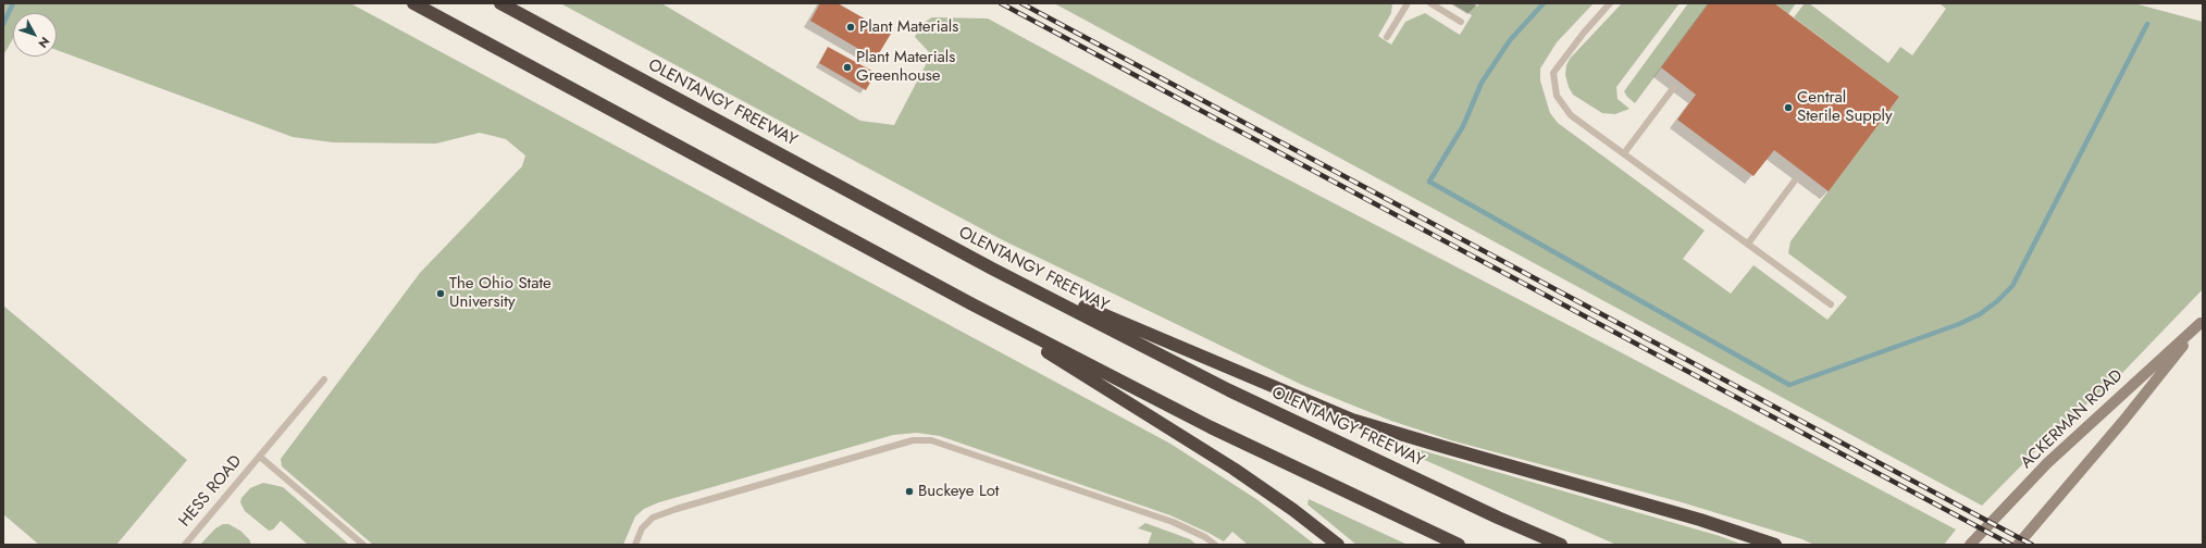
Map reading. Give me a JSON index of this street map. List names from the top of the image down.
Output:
{
  "streets": {
    "highway": ["OLENTANGY FREEWAY"],
    "main road": ["ACKERMAN ROAD"],
    "lane": ["HESS ROAD"]
  },
  "places": [
    "Plant Materials",
    "Plant Materials Greenhouse",
    "Central Sterile Supply",
    "The Ohio State University",
    "Buckeye Lot"
  ],
  "north": "bottom right"
}
